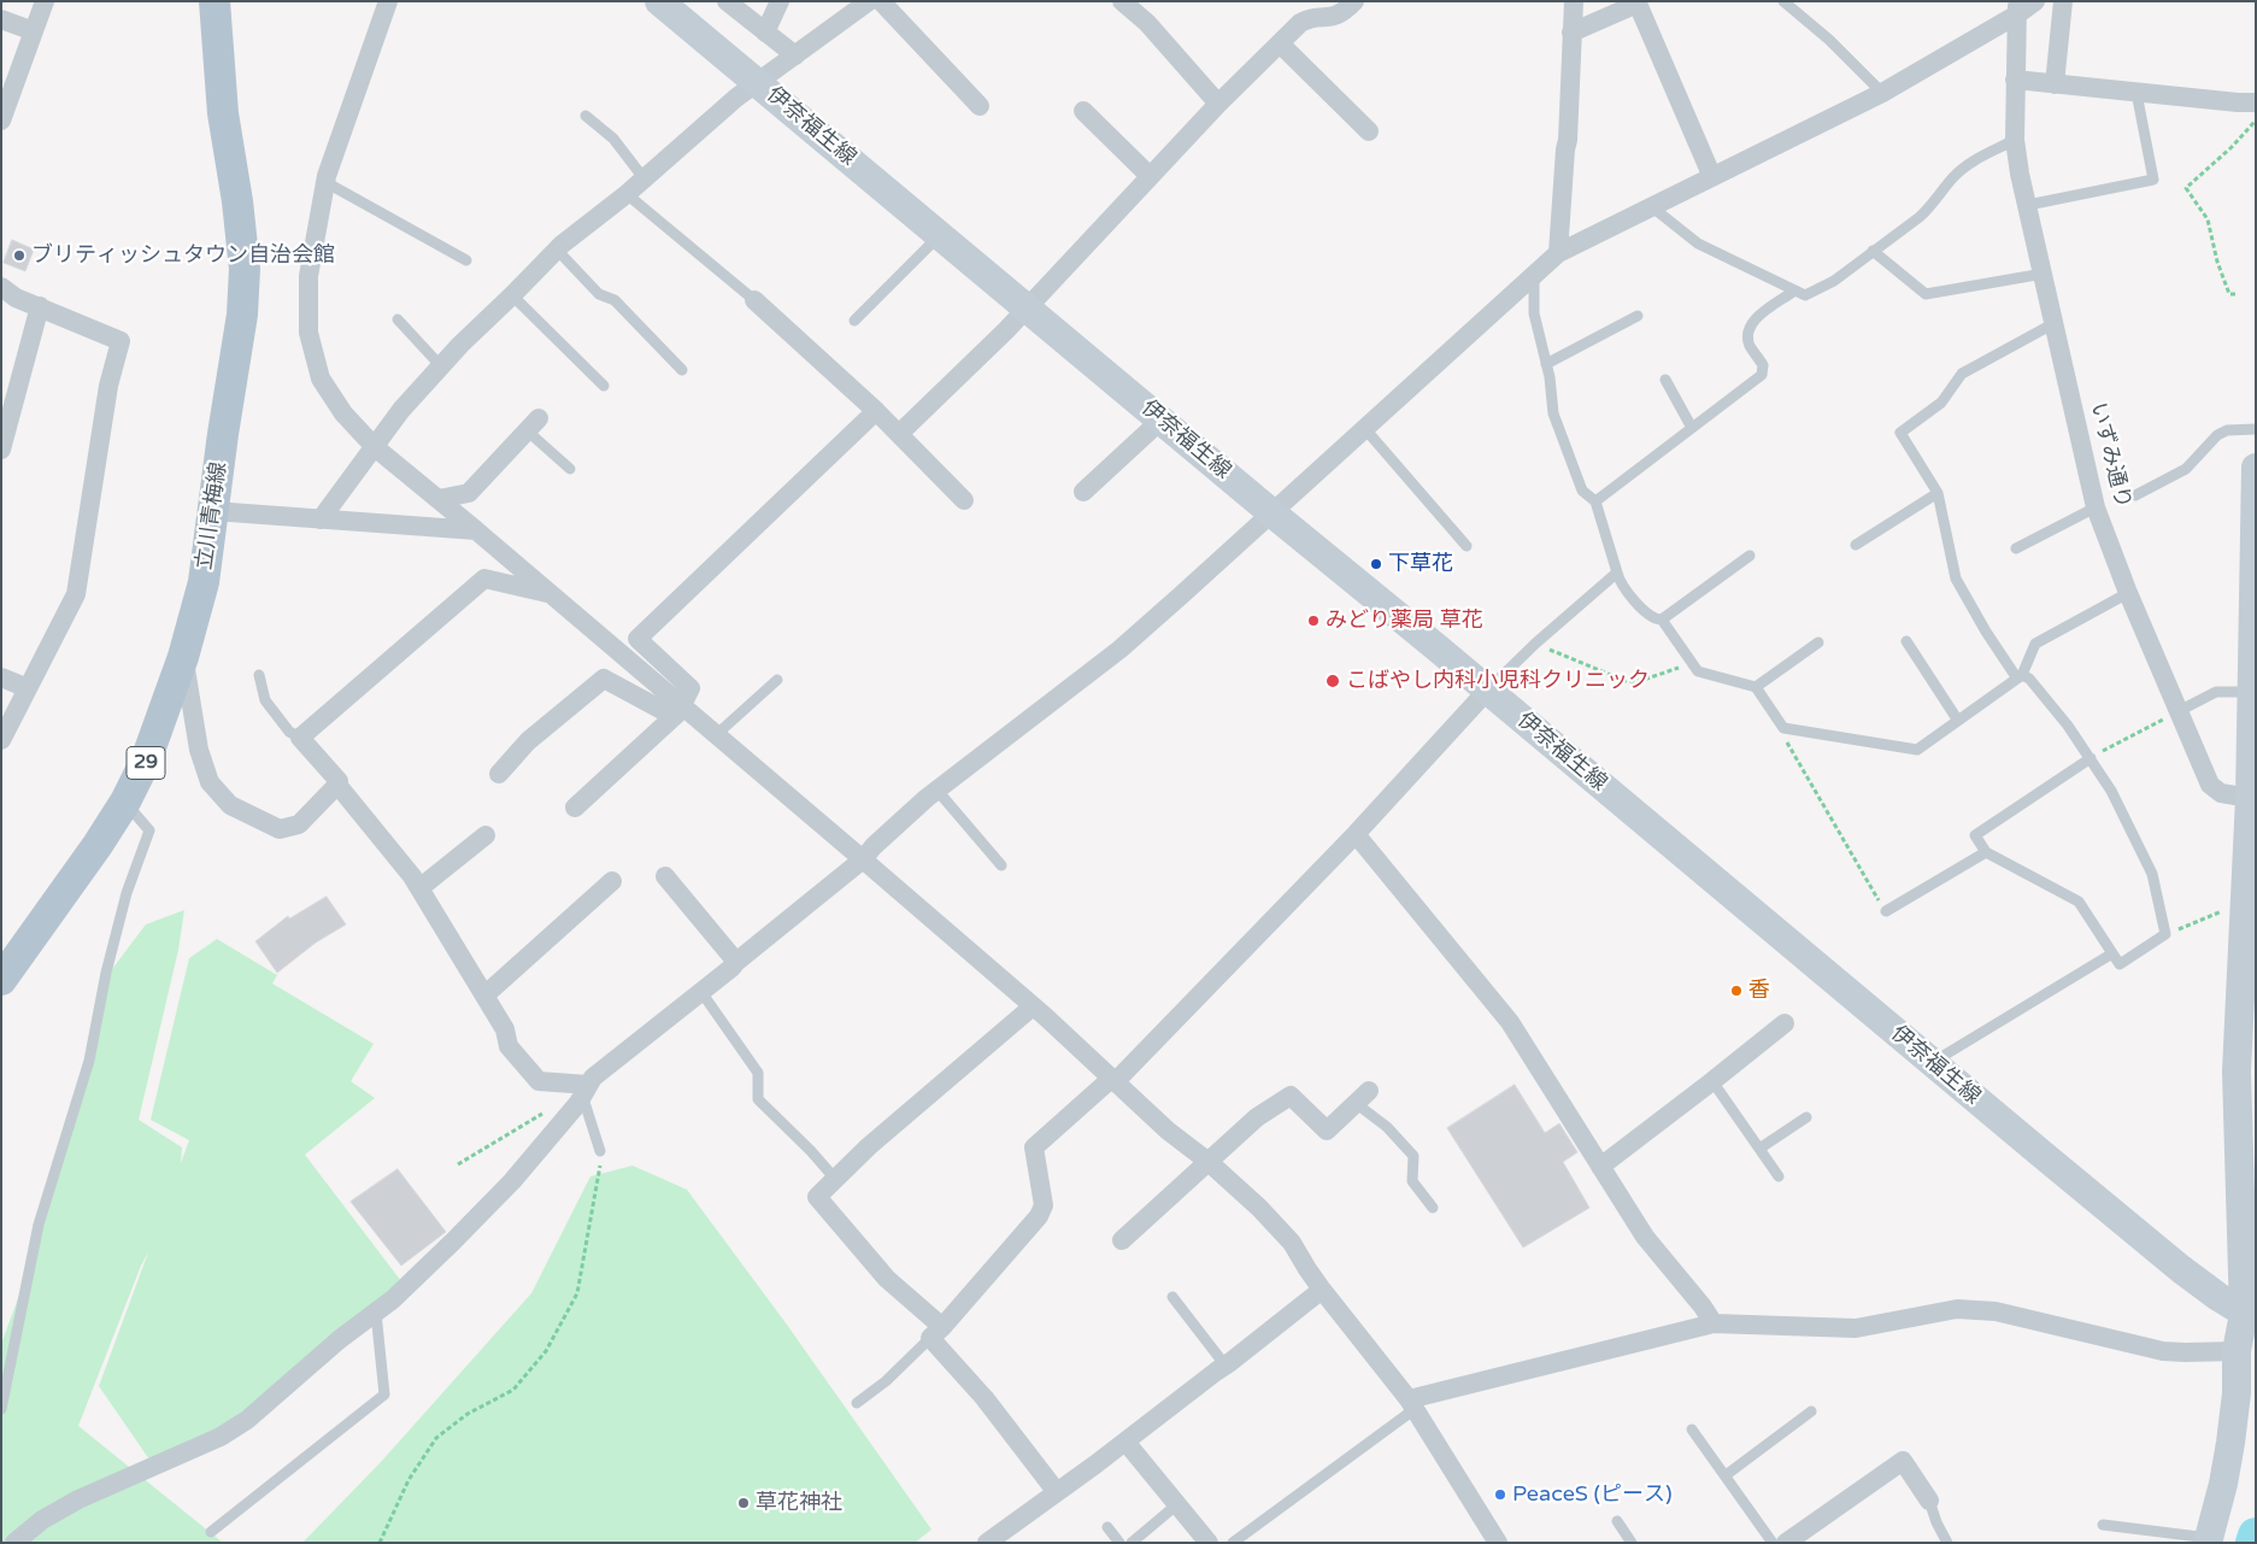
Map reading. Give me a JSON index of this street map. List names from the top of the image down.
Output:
{
  "streets": {
    "main road": ["伊奈福生線", "立川青梅線", "29"],
    "street": ["いずみ通り"]
  },
  "places": [
    "ブリティッシュタウン自治会館",
    "下草花",
    "みどり薬局 草花",
    "こばやし内科小児科クリニック",
    "香",
    "PeaceS (ピース)",
    "草花神社"
  ]
}
